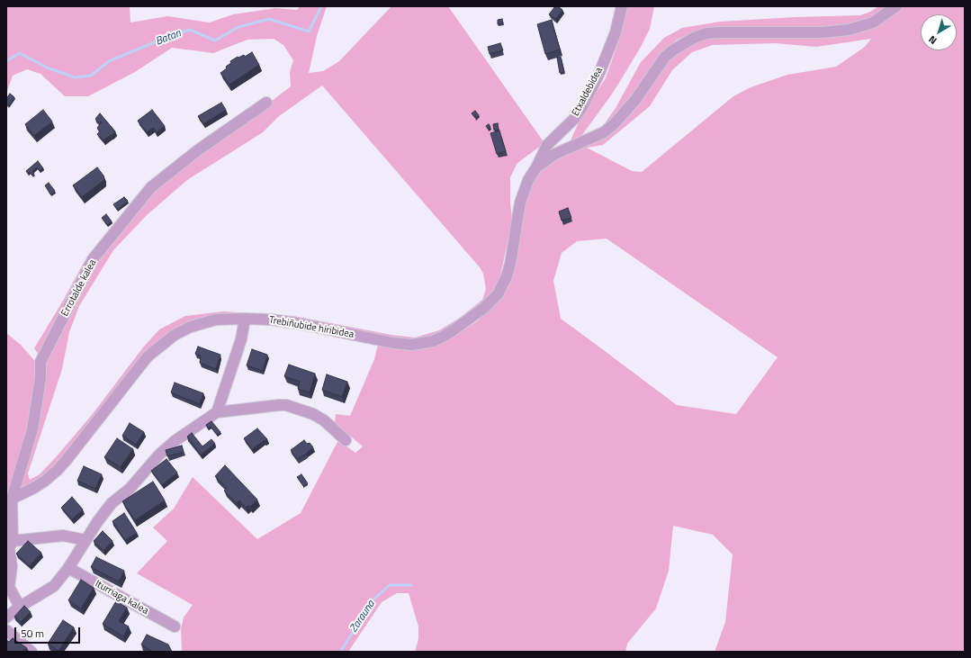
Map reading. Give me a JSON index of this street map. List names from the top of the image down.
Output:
{
  "streets": {
    "street": [
      "Etxaldebidea",
      "Errotalde kalea",
      "Trebiñubide hiribidea",
      "Iturriaga kalea"
    ]
  },
  "crossings": [
    ["Etxaldebidea", "Trebiñubide hiribidea"],
    ["Errotalde kalea", "Trebiñubide hiribidea"]
  ],
  "water": ["Batan", "Zarauna"],
  "scale_bar": "50 m",
  "north": "bottom left"
}
